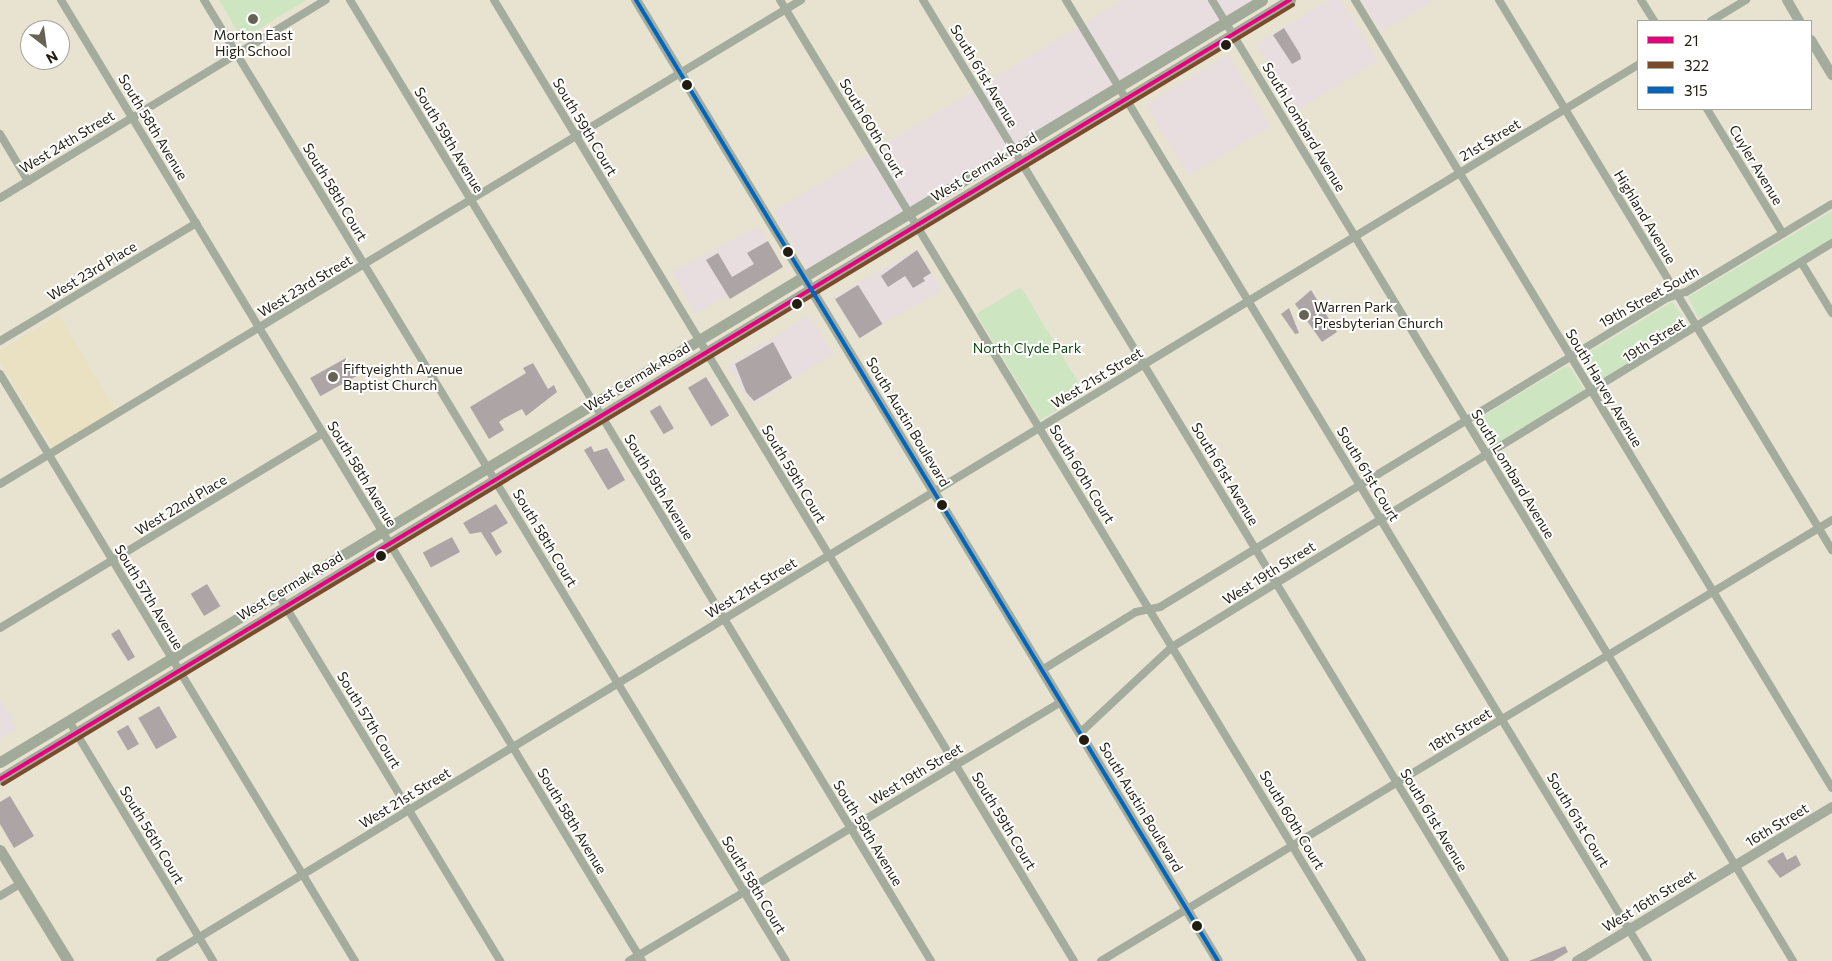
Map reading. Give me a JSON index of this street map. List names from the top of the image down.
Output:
{
  "streets": {
    "main road": ["West Cermak Road"],
    "street": [
      "South 61st Avenue",
      "South 58th Avenue",
      "South 59th Court",
      "South Lombard Avenue",
      "South 60th Court",
      "South 59th Avenue",
      "21st Street",
      "West 24th Street",
      "Cuyler Avenue",
      "South 58th Court",
      "Highland Avenue",
      "West 23rd Place",
      "West 23rd Street",
      "19th Street South",
      "19th Street",
      "West 21st Street",
      "South Harvey Avenue",
      "South Austin Boulevard",
      "South 61st Court",
      "West 22nd Place",
      "West 19th Street",
      "South 57th Avenue",
      "South 57th Court",
      "18th Street",
      "16th Street",
      "South 56th Court",
      "West 16th Street"
    ]
  },
  "crossings": [
    ["South 61st Avenue", "West Cermak Road"],
    ["South 61st Avenue", "19th Street South"],
    ["South 61st Avenue", "West 21st Street"],
    ["South 61st Avenue", "West 19th Street"],
    ["South 61st Avenue", "18th Street"],
    ["South 58th Avenue", "West 24th Street"],
    ["South 58th Avenue", "West Cermak Road"],
    ["South 58th Avenue", "West 23rd Place"],
    ["South 58th Avenue", "West 23rd Street"],
    ["South 58th Avenue", "West 21st Street"],
    ["South 58th Avenue", "West 22nd Place"],
    ["South 58th Avenue", "West 19th Street"],
    ["South 59th Court", "West Cermak Road"],
    ["South 59th Court", "West 23rd Street"],
    ["South 59th Court", "West 21st Street"],
    ["South 59th Court", "West 19th Street"],
    ["South Lombard Avenue", "21st Street"],
    ["South Lombard Avenue", "West Cermak Road"],
    ["South Lombard Avenue", "19th Street South"],
    ["South Lombard Avenue", "19th Street"],
    ["South Lombard Avenue", "West 21st Street"],
    ["South Lombard Avenue", "West 19th Street"],
    ["South Lombard Avenue", "18th Street"],
    ["South Lombard Avenue", "16th Street"],
    ["South Lombard Avenue", "West 16th Street"],
    ["South 60th Court", "West Cermak Road"],
    ["South 60th Court", "West 23rd Street"],
    ["South 60th Court", "19th Street South"],
    ["South 60th Court", "West 21st Street"],
    ["South 60th Court", "West 19th Street"],
    ["South 60th Court", "18th Street"],
    ["South 59th Avenue", "West Cermak Road"],
    ["South 59th Avenue", "West 23rd Street"],
    ["South 59th Avenue", "West 21st Street"],
    ["South 59th Avenue", "West 19th Street"],
    ["21st Street", "Highland Avenue"],
    ["21st Street", "West 21st Street"],
    ["21st Street", "South Harvey Avenue"],
    ["West 24th Street", "South 58th Court"],
    ["Cuyler Avenue", "19th Street South"],
    ["West Cermak Road", "South 58th Court"],
    ["West Cermak Road", "South Austin Boulevard"],
    ["West Cermak Road", "South 61st Court"],
    ["West Cermak Road", "South 57th Avenue"],
    ["West Cermak Road", "South 57th Court"],
    ["West Cermak Road", "South 56th Court"],
    ["South 58th Court", "West 23rd Street"],
    ["South 58th Court", "West 21st Street"],
    ["South 58th Court", "West 19th Street"],
    ["Highland Avenue", "19th Street South"],
    ["Highland Avenue", "19th Street"],
    ["Highland Avenue", "18th Street"],
    ["West 23rd Street", "South Austin Boulevard"],
    ["West 23rd Street", "South 57th Avenue"],
    ["19th Street South", "South Harvey Avenue"],
    ["19th Street South", "South Austin Boulevard"],
    ["19th Street South", "South 61st Court"],
    ["19th Street", "South Harvey Avenue"],
    ["19th Street", "West 19th Street"],
    ["West 21st Street", "South Austin Boulevard"],
    ["West 21st Street", "South 61st Court"],
    ["West 21st Street", "South 57th Avenue"],
    ["West 21st Street", "South 57th Court"],
    ["West 21st Street", "South 56th Court"],
    ["South Harvey Avenue", "18th Street"],
    ["South Austin Boulevard", "West 19th Street"],
    ["South Austin Boulevard", "18th Street"],
    ["South 61st Court", "West 19th Street"],
    ["South 61st Court", "18th Street"],
    ["South 61st Court", "West 16th Street"],
    ["West 22nd Place", "South 57th Avenue"],
    ["16th Street", "West 16th Street"]
  ],
  "parks": ["North Clyde Park"],
  "places": ["Morton East High School", "Warren Park Presbyterian Church", "Fiftyeighth Avenue Baptist Church"],
  "lines": ["transit line 21", "transit line 315", "transit line 322"],
  "legend": ["21", "322", "315"],
  "north": "bottom right"
}
